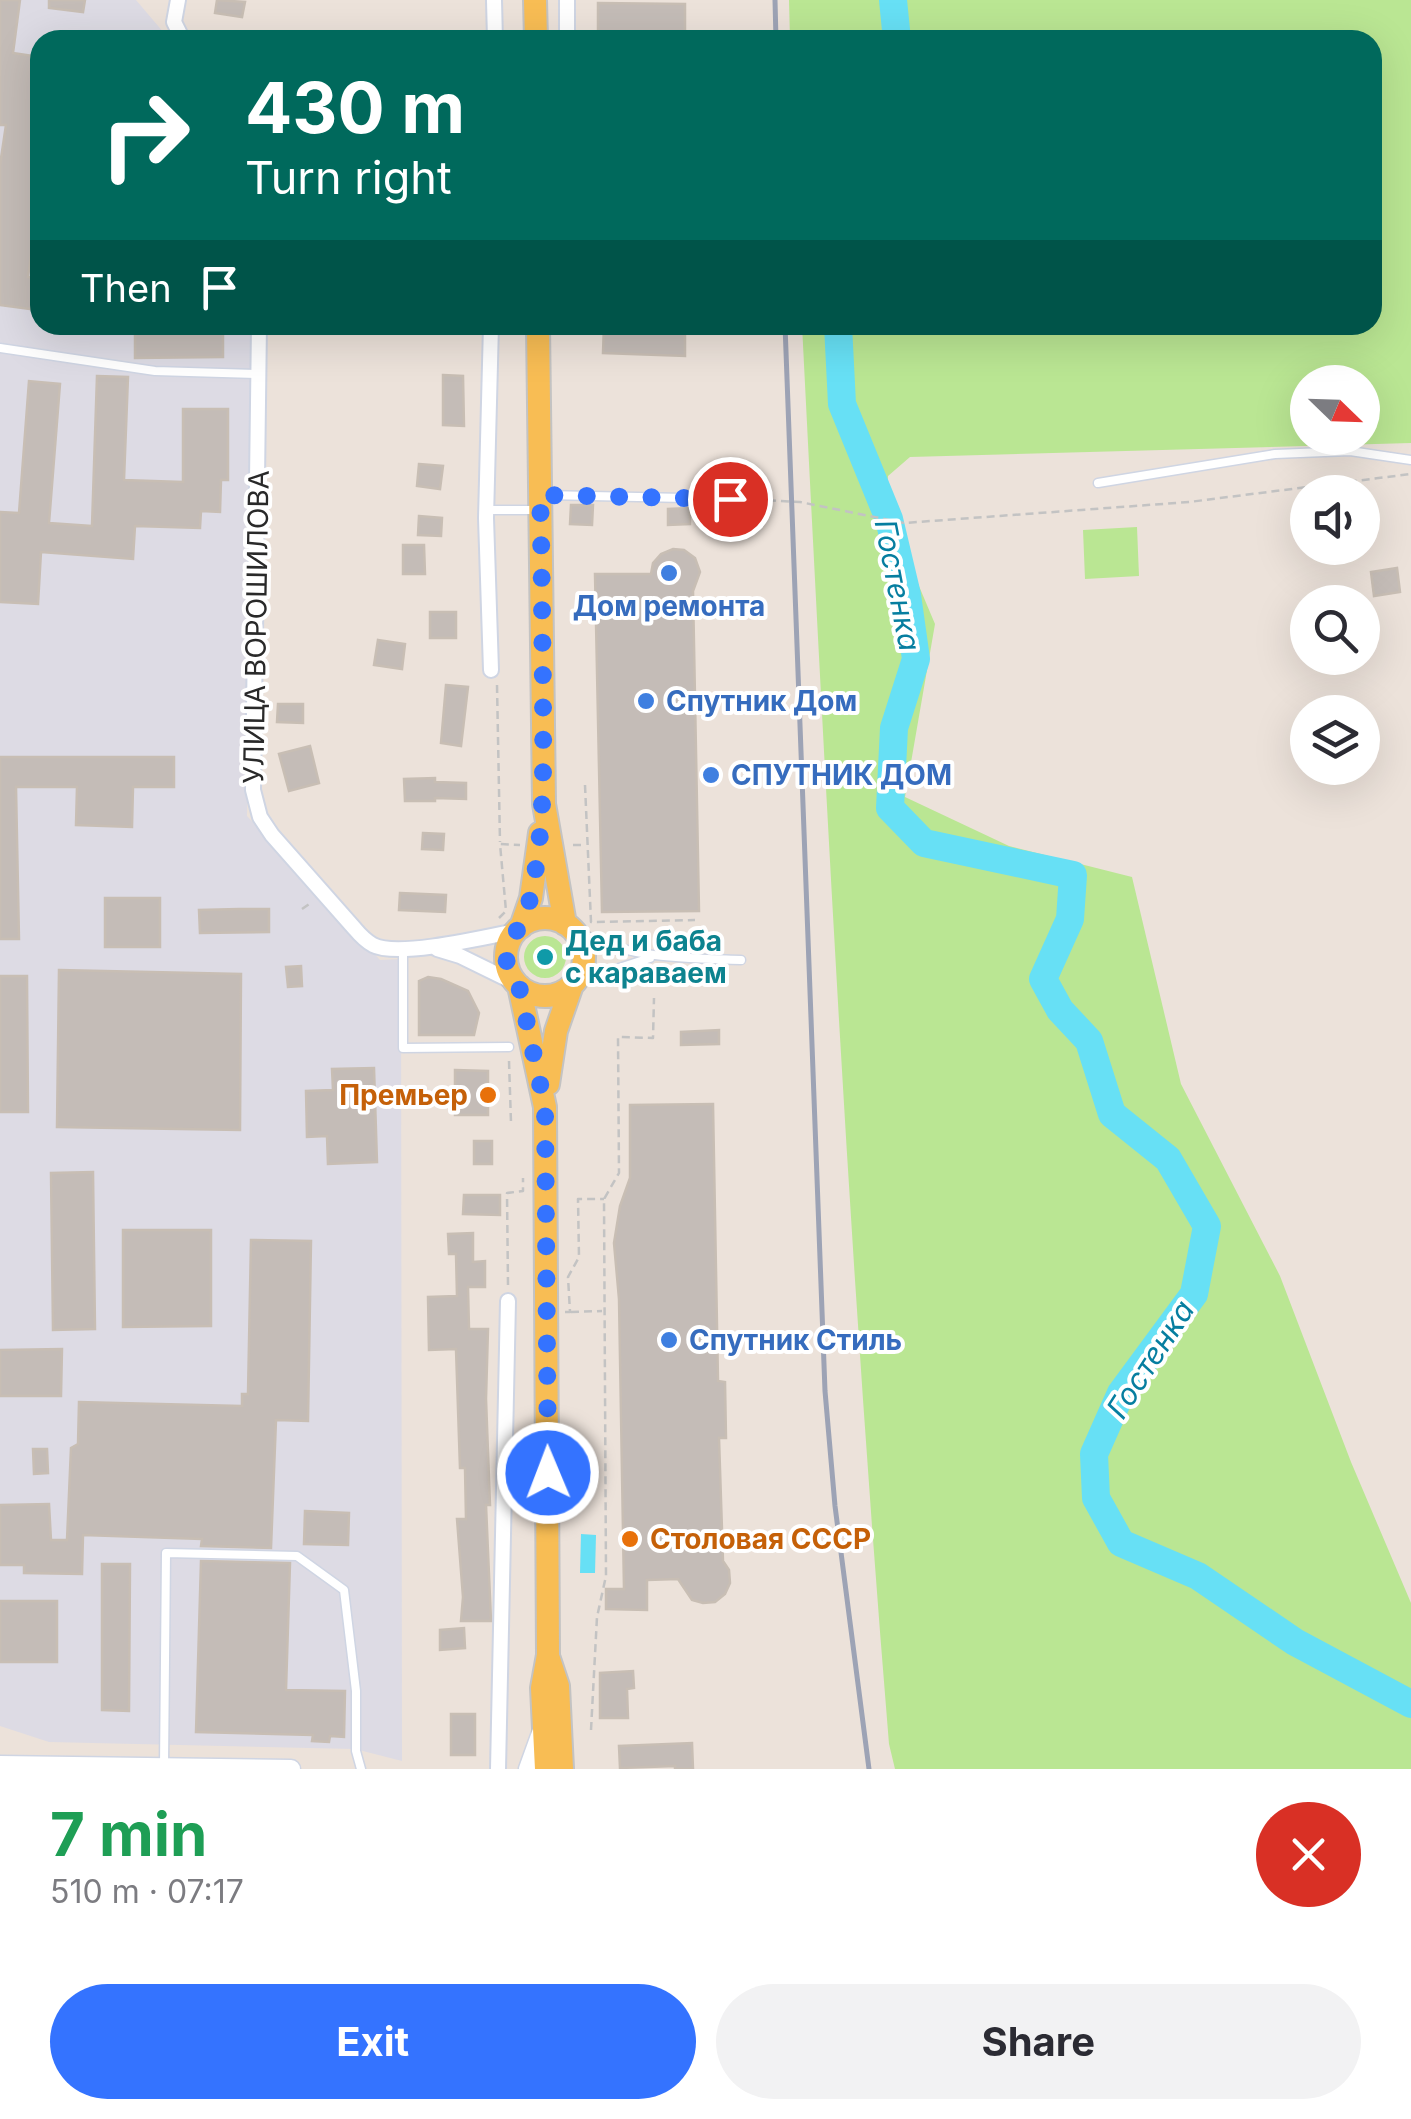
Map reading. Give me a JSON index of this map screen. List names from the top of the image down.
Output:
{
  "streets": {
    "street": ["УЛИЦА ВОРОШИЛОВА"]
  },
  "water": ["Гостенка"],
  "places": [
    "Дом ремонта",
    "Спутник Дом",
    "СПУТНИК ДОМ",
    "Дед и баба с караваем",
    "Премьер",
    "Спутник Стиль",
    "Столовая СССР"
  ],
  "north": "bottom right",
  "page": {
    "turn": ["430 m", "Turn right"],
    "then": "Then",
    "heading": ["7 min", "510 m · 07:17"],
    "buttons": ["Exit", "Share"]
  }
}
